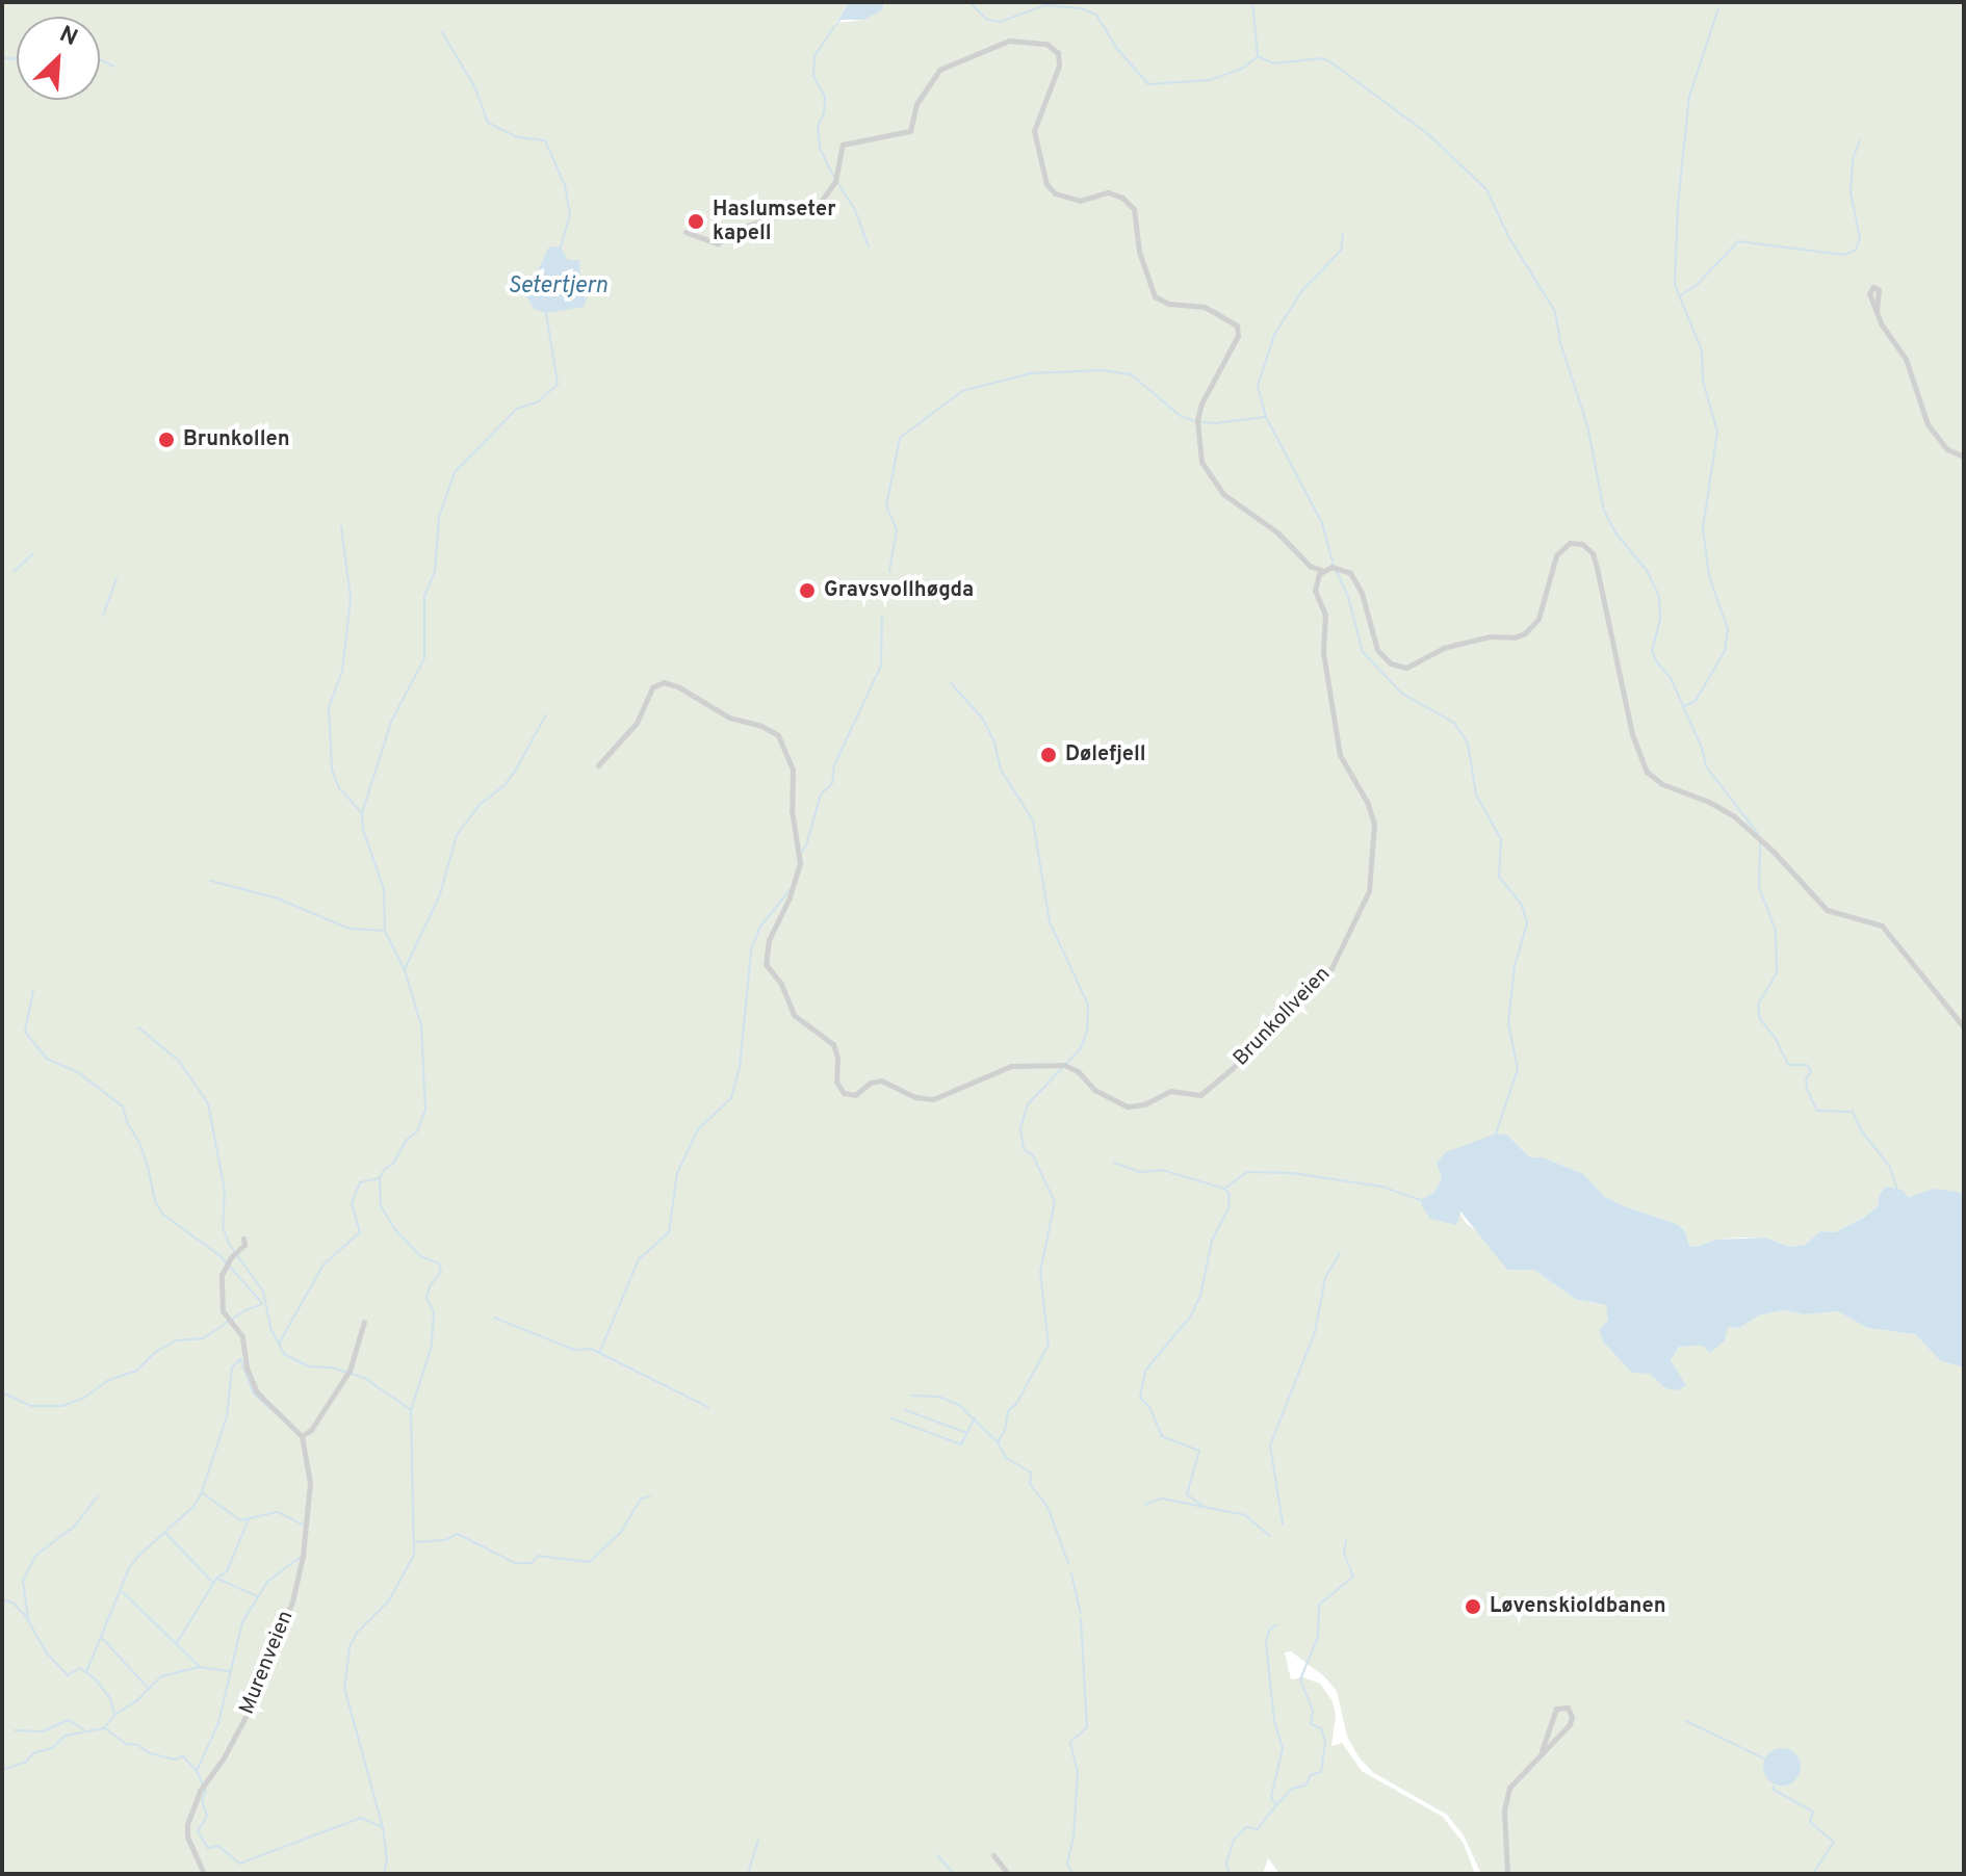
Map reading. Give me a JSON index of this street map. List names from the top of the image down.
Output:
{
  "streets": {
    "street": ["Brunkollveien", "Murenveien"]
  },
  "water": ["Setertjern"],
  "places": [
    "Haslumseter kapell",
    "Brunkollen",
    "Gravsvollhøgda",
    "Dølefjell",
    "Løvenskioldbanen"
  ],
  "north": "top right"
}
